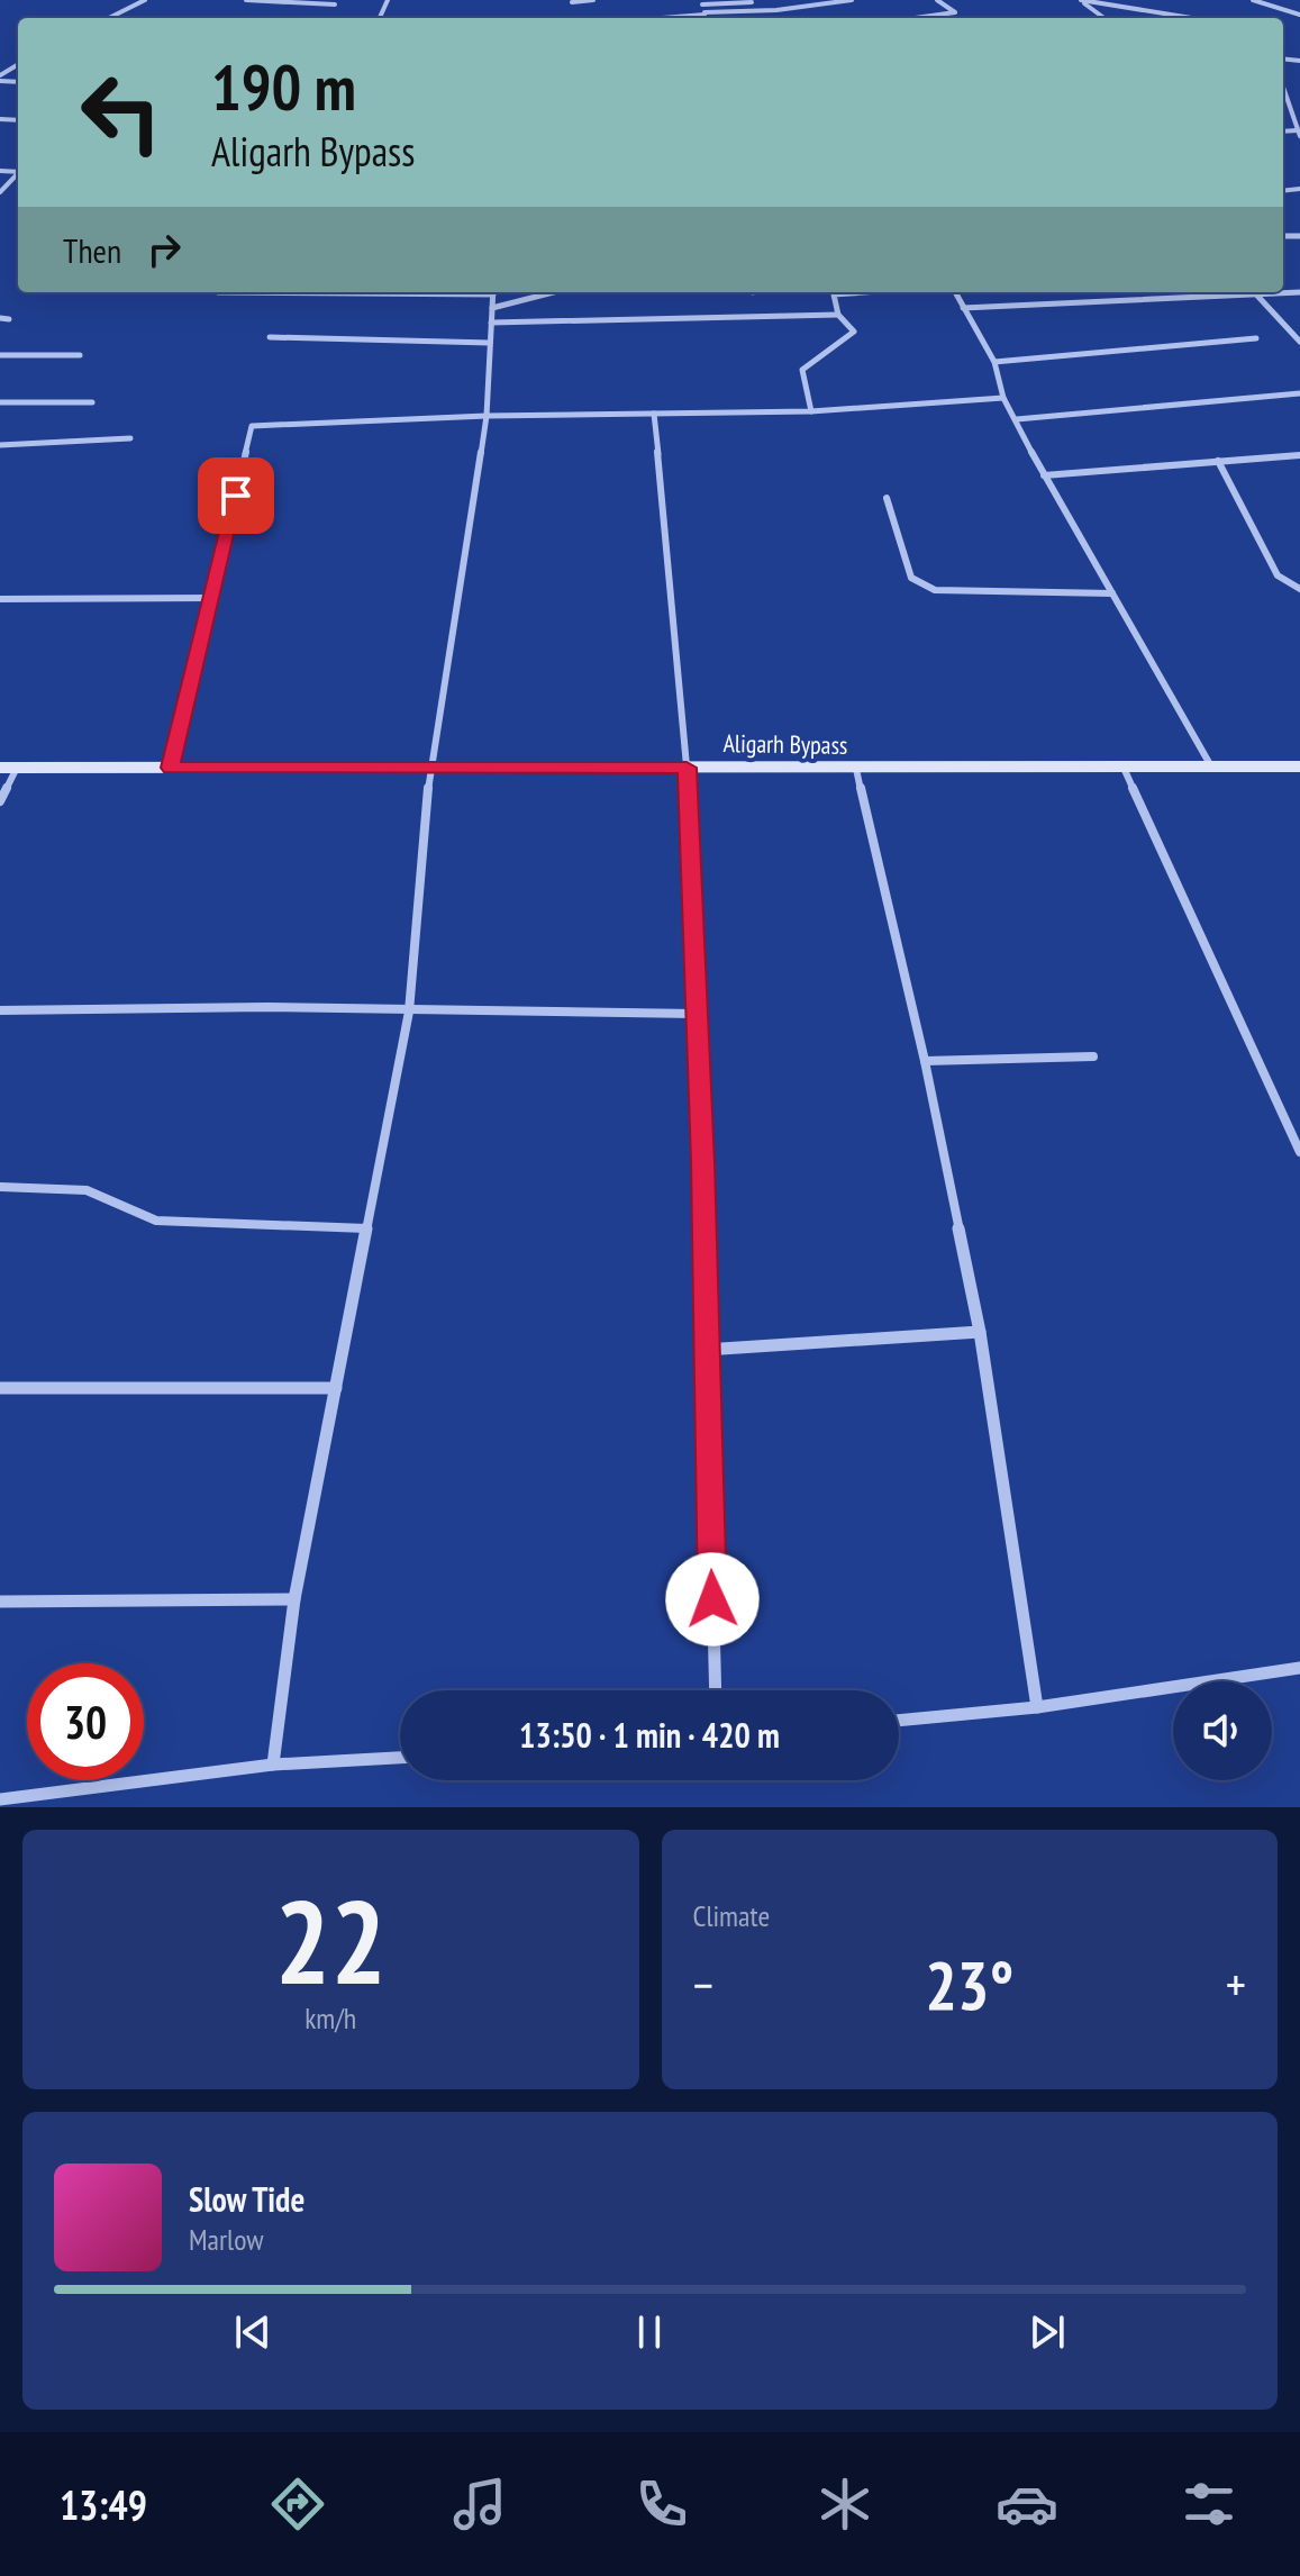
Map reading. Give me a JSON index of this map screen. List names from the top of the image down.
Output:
{
  "streets": {
    "main road": ["Aligarh Bypass"]
  },
  "page": {
    "turn": ["190 m", "Aligarh Bypass"],
    "then": "Then",
    "limit": "30",
    "trip": "13:50 · 1 min · 420 m",
    "tile": [
      ["22", "km/h"],
      "Climate"
    ],
    "heat": ["−", "23°", "+"],
    "song": ["Slow Tide", "Marlow"],
    "tabs": "13:49"
  }
}
